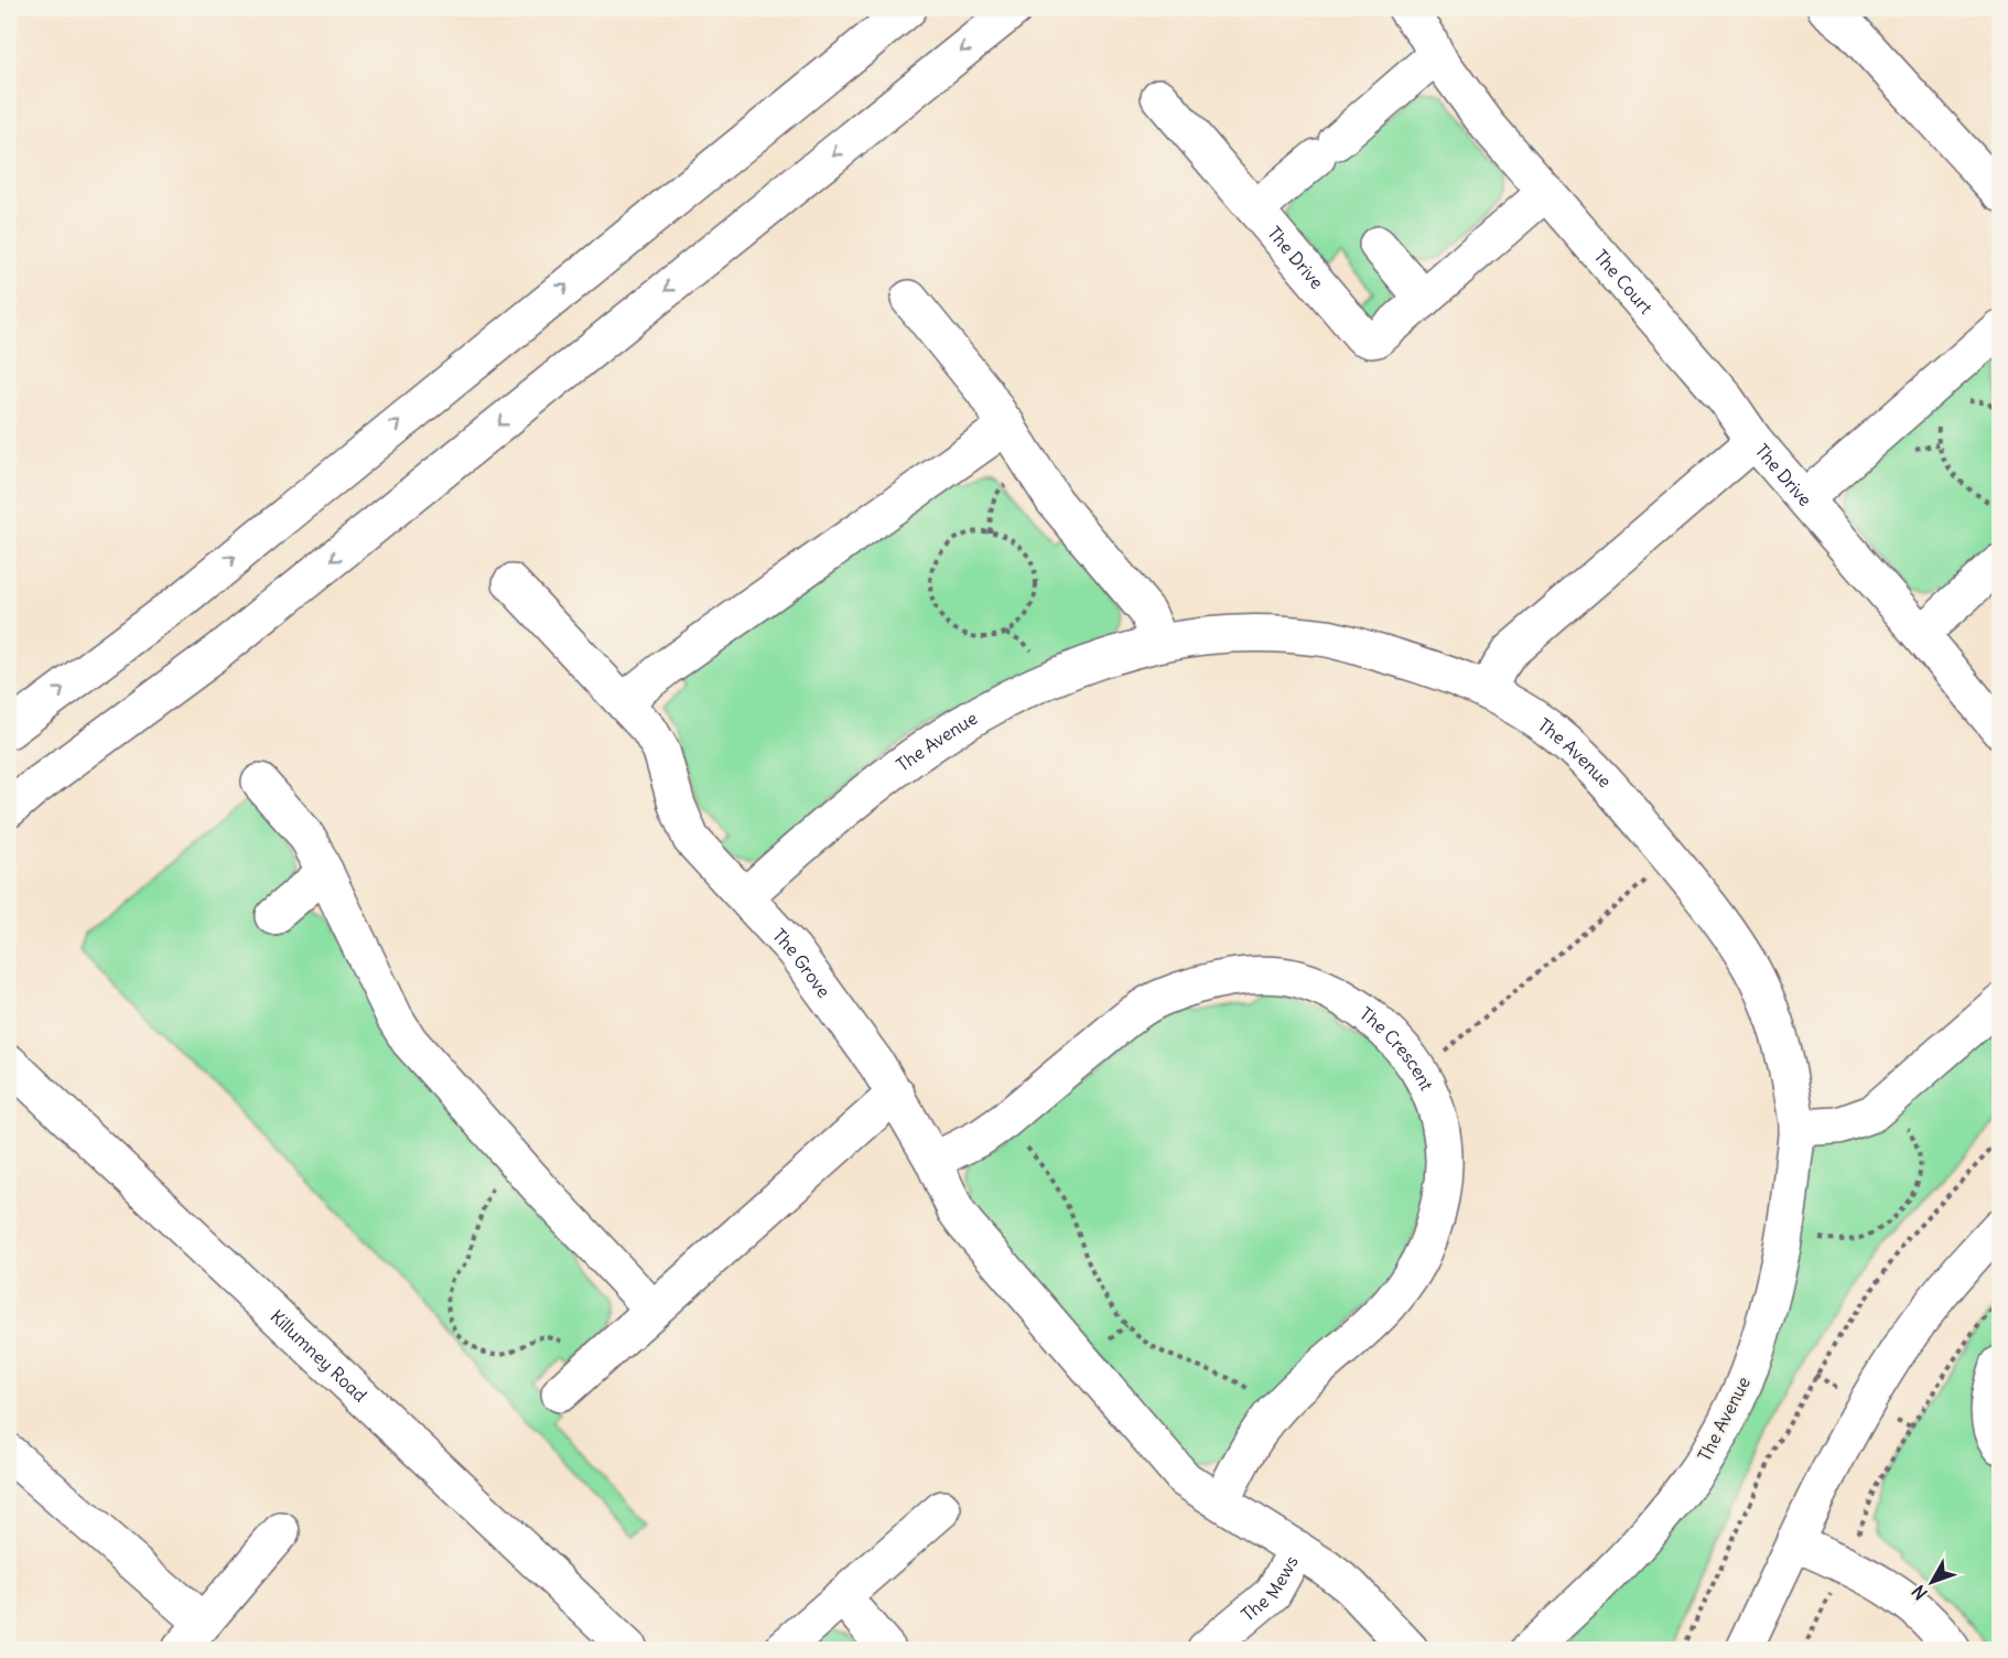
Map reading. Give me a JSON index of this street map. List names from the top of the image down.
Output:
{
  "streets": {
    "main road": [
      "The Drive",
      "The Court",
      "The Avenue",
      "The Grove",
      "The Crescent",
      "Killumney Road",
      "The Mews"
    ]
  },
  "crossings": [
    ["The Drive", "The Court"],
    ["The Drive", "The Avenue"],
    ["The Avenue", "The Grove"]
  ],
  "north": "bottom left"
}
